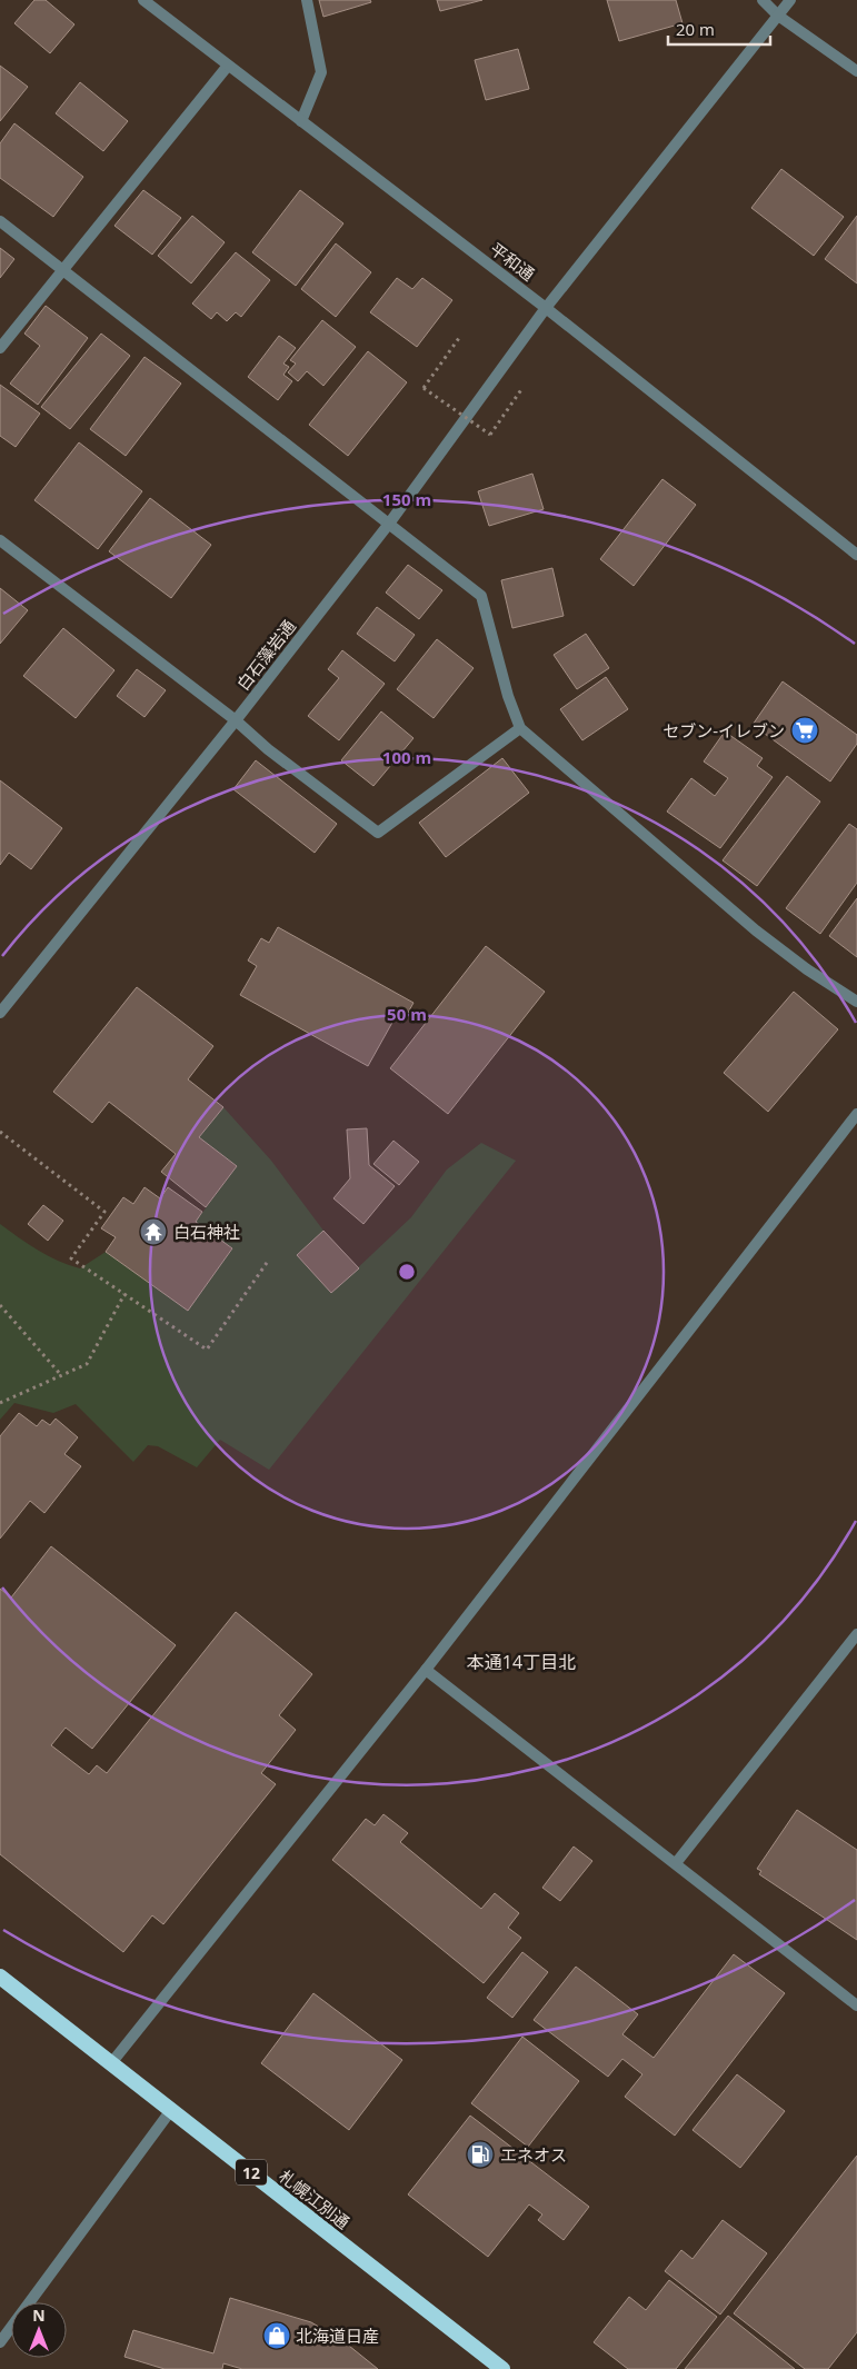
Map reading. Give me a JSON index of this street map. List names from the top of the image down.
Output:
{
  "streets": {
    "highway": ["12", "札幌江別通"],
    "street": ["平和通", "白石藻岩通"]
  },
  "crossings": [
    ["平和通", "白石藻岩通"]
  ],
  "districts": ["本通14丁目北"],
  "places": {
    "supermarket": ["セブン-イレブン"],
    "temple": ["白石神社"],
    "fuel station": ["エネオス"],
    "shop": ["北海道日産"]
  },
  "scale_bar": "20 m",
  "north": "top",
  "rings": ["150 m", "100 m", "50 m"]
}
